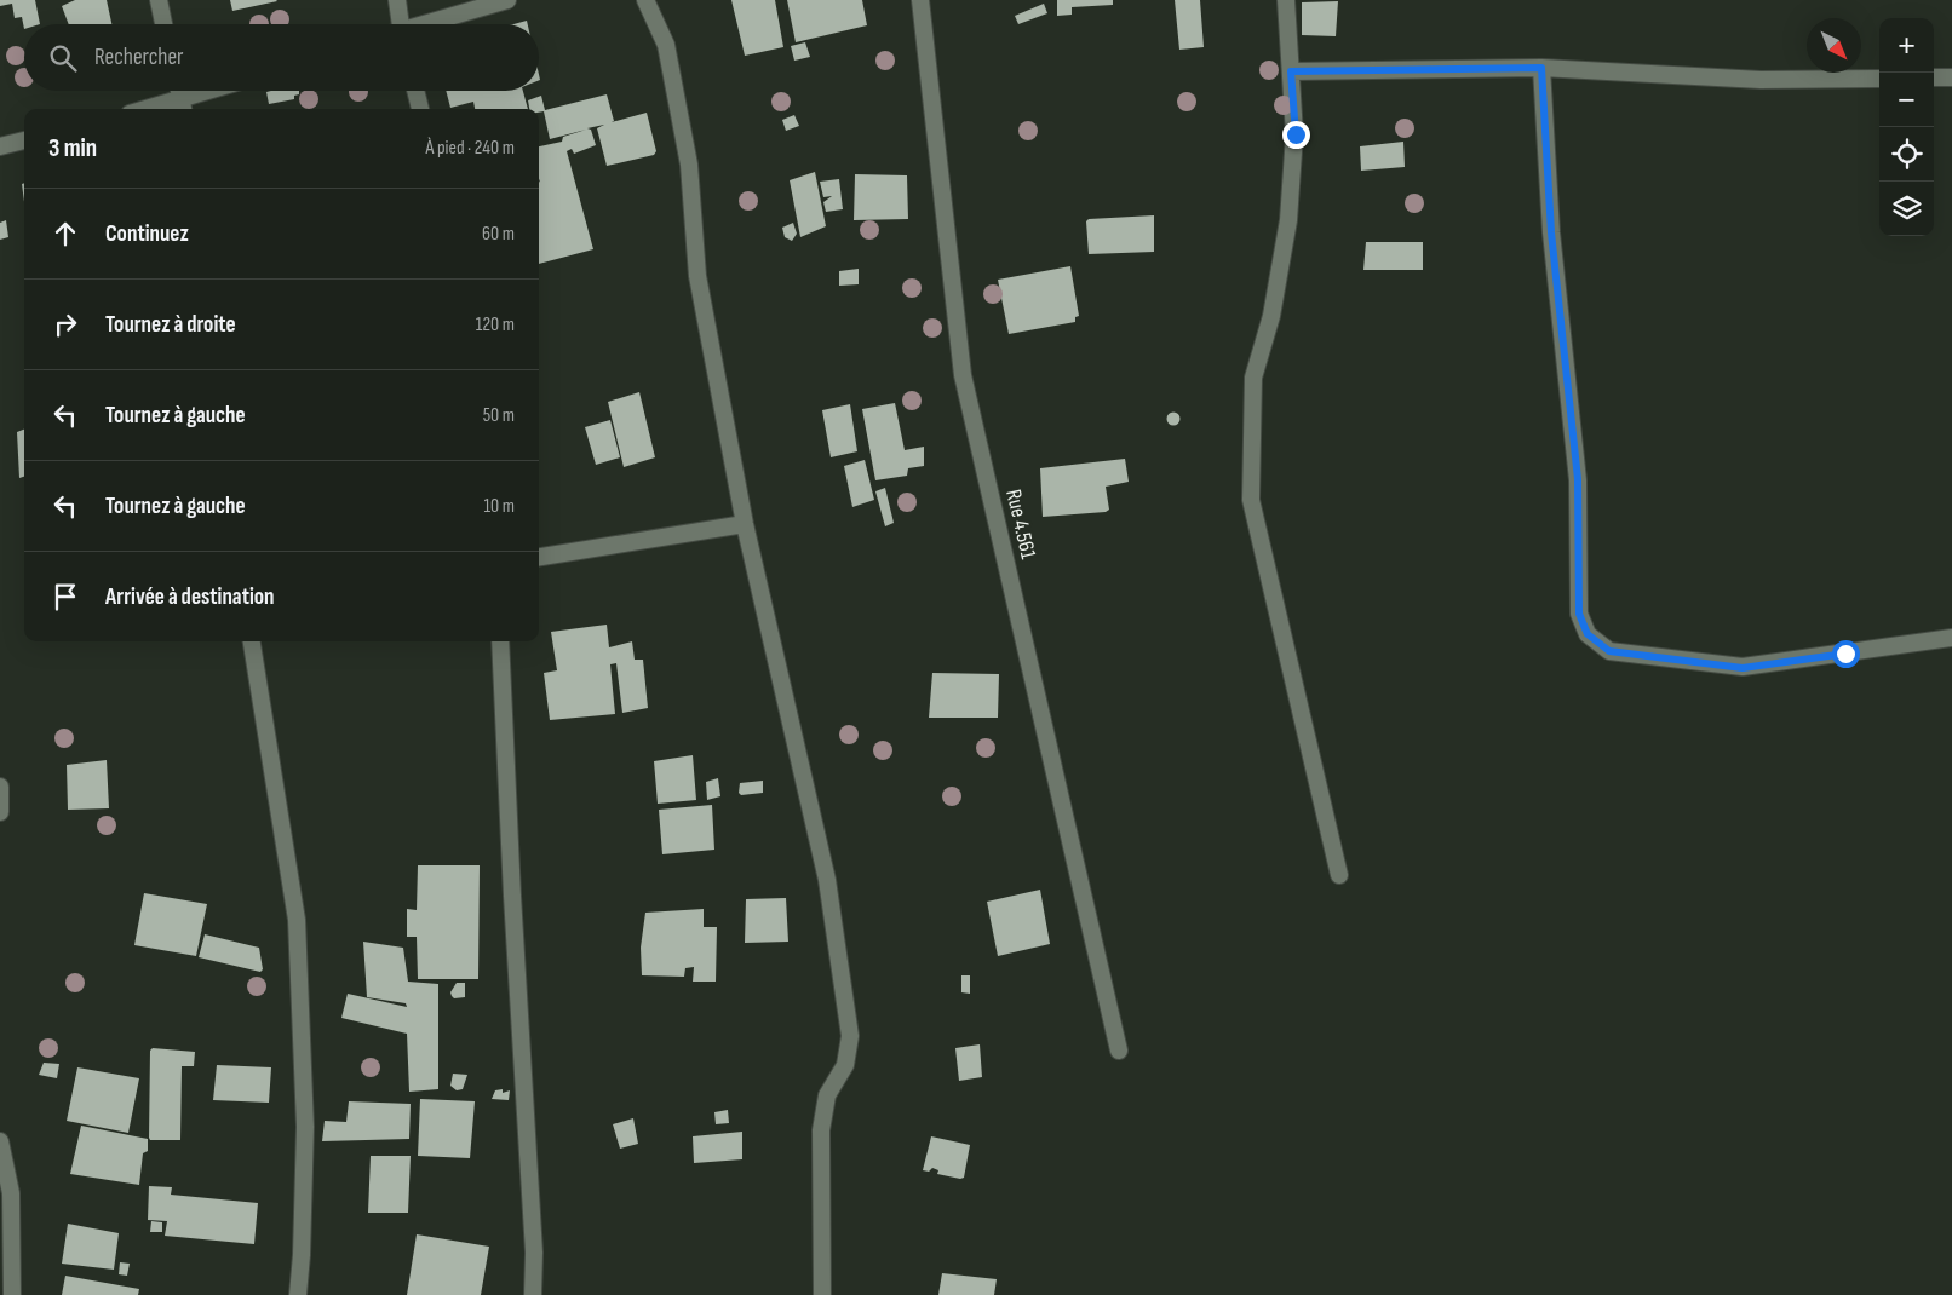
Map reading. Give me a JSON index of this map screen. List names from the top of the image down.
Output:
{
  "streets": {
    "street": ["Rue 4.561"]
  },
  "north": "bottom right",
  "page": {
    "map_buttons": ["+", "−"],
    "search": "Rechercher",
    "heading": ["3 min", "À pied · 240 m"],
    "list": [
      ["Continuez", "60 m"],
      ["Tournez à droite", "120 m"],
      ["Tournez à gauche", "50 m"],
      ["Tournez à gauche", "10 m"],
      "Arrivée à destination"
    ]
  }
}
